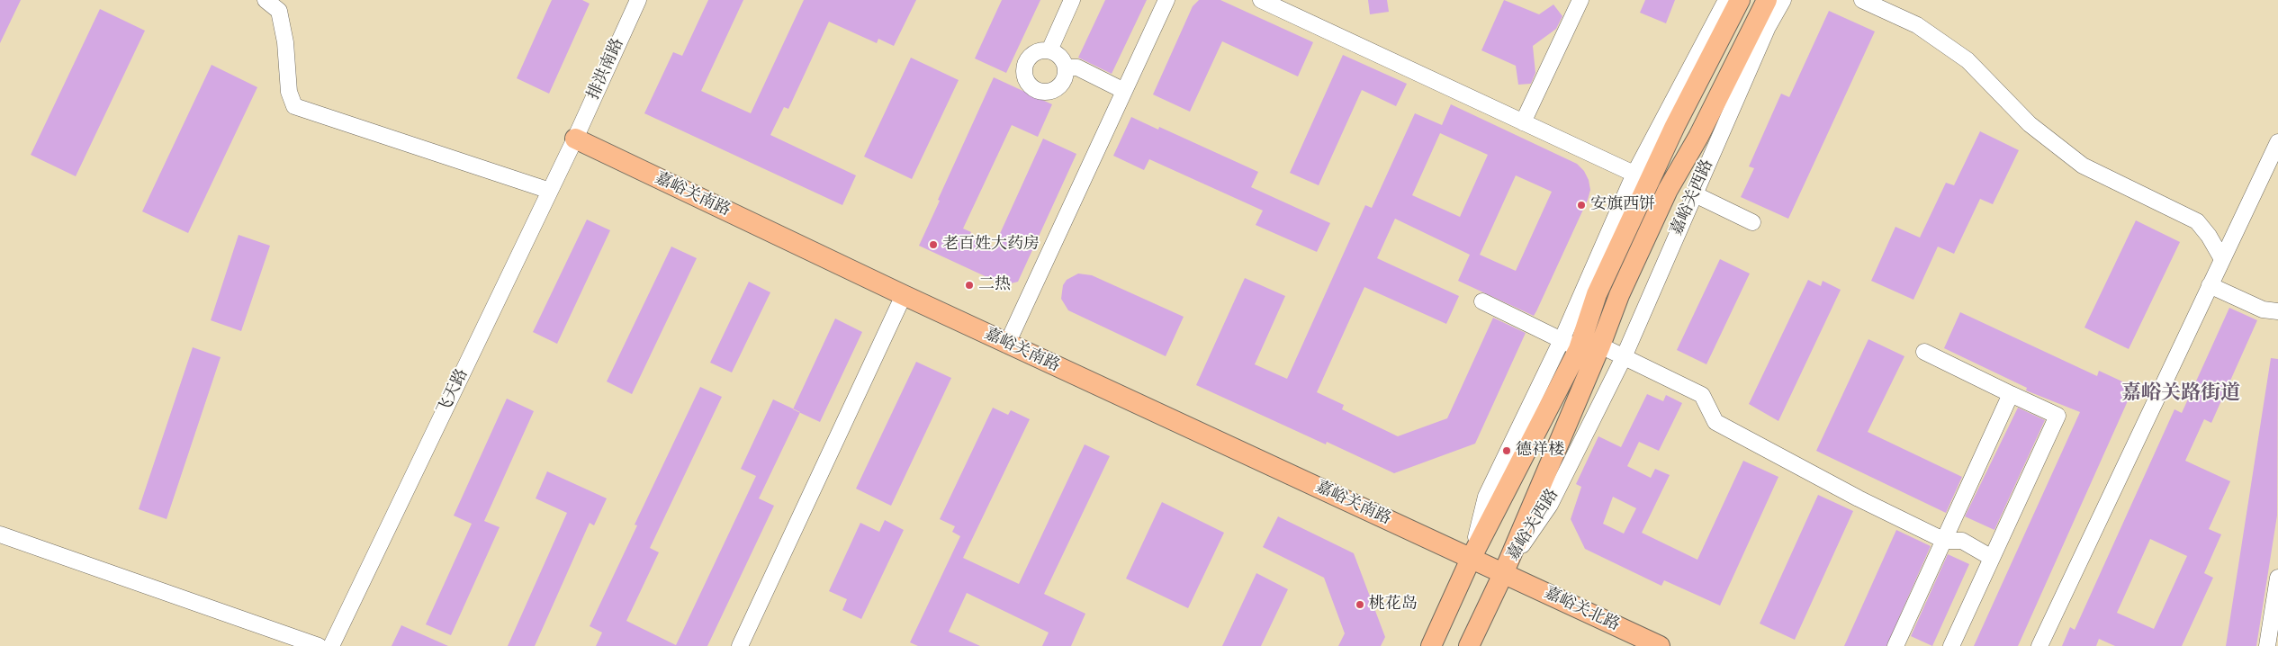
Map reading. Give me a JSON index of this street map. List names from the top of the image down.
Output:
{
  "streets": {
    "main road": ["嘉峪关南路", "嘉峪关西路", "嘉峪关北路"],
    "street": ["排洪南路", "飞天路"]
  },
  "crossings": [
    ["排洪南路", "嘉峪关南路"],
    ["排洪南路", "飞天路"],
    ["嘉峪关南路", "嘉峪关西路"],
    ["嘉峪关南路", "飞天路"],
    ["嘉峪关南路", "嘉峪关北路"],
    ["嘉峪关西路", "嘉峪关北路"]
  ],
  "districts": ["嘉峪关路街道"],
  "places": [
    "安旗西饼",
    "老百姓大药房",
    "二热",
    "德祥楼",
    "桃花岛"
  ]
}
